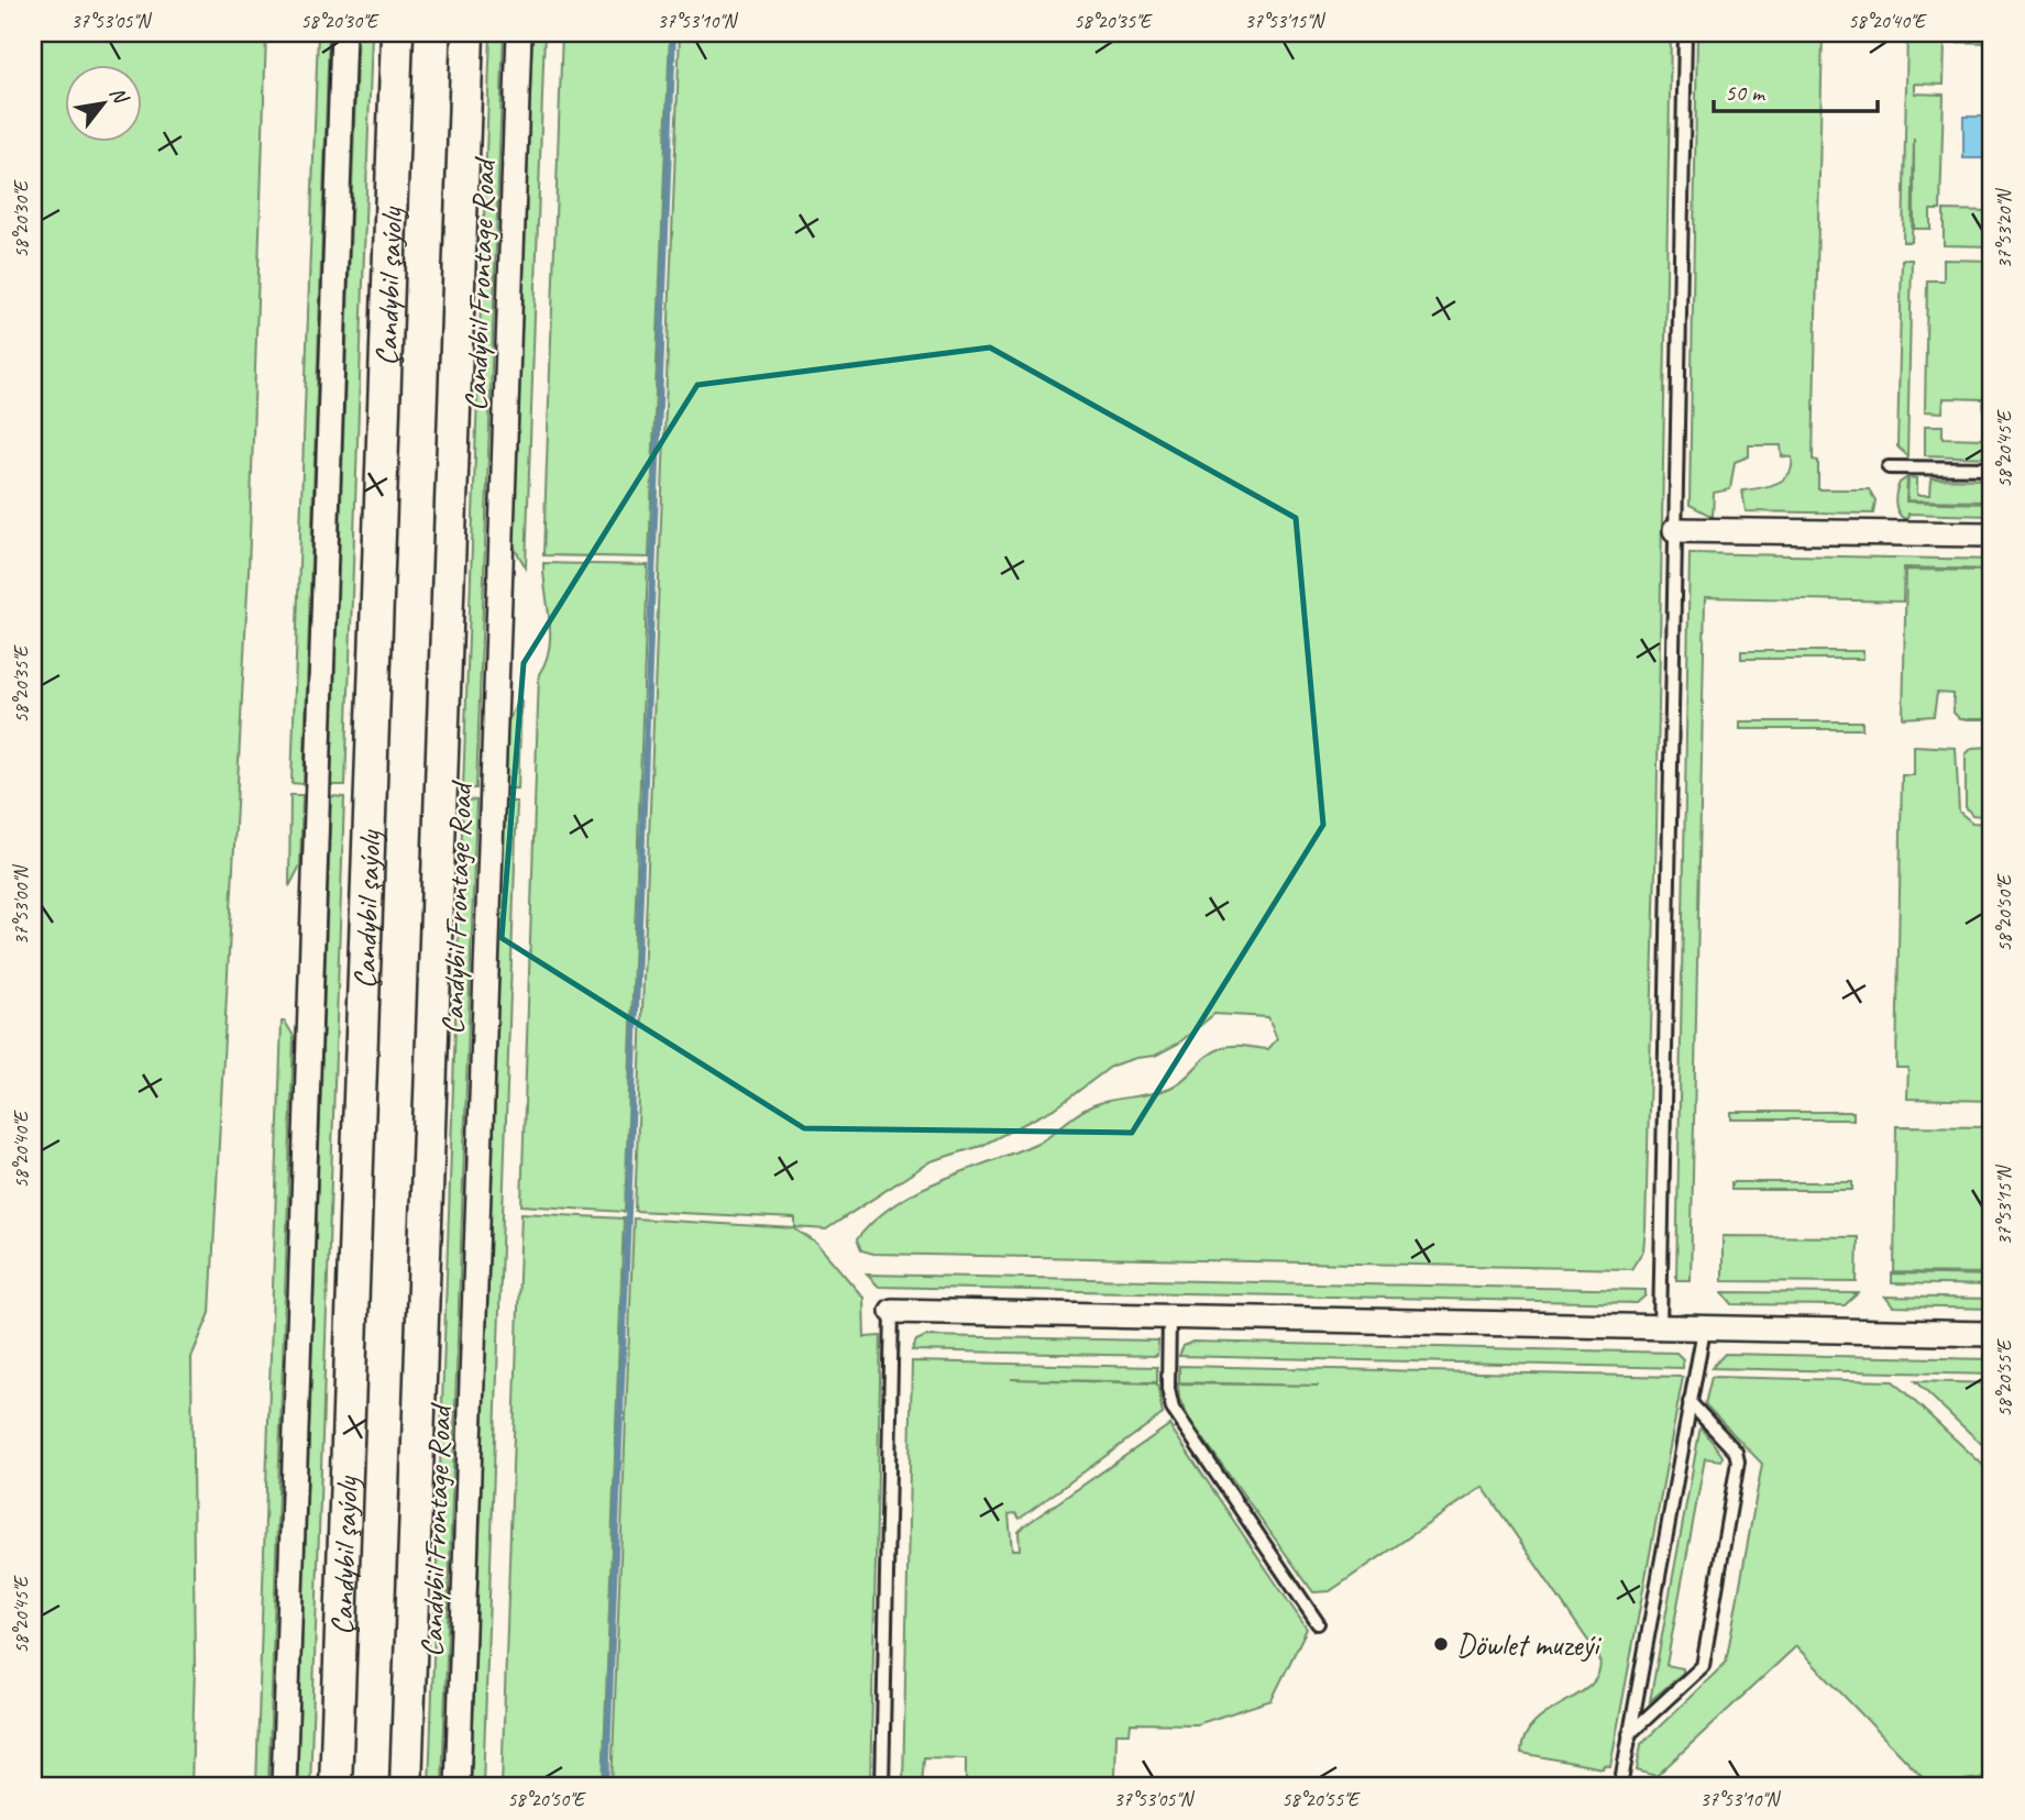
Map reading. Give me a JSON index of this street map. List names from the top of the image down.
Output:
{
  "streets": {
    "main road": ["Çandybil şaýoly"],
    "street": ["Candybil Frontage Road"]
  },
  "places": ["Döwlet muzeýi"],
  "scale_bar": "50 m",
  "north": "top right",
  "coordinates": [
    "37°53'05\"N",
    "58°20'30\"E",
    "37°53'10\"N",
    "58°20'35\"E",
    "37°53'15\"N",
    "58°20'40\"E",
    "37°53'20\"N",
    "58°20'45\"E",
    "37°53'00\"N",
    "58°20'50\"E",
    "58°20'55\"E"
  ]
}
